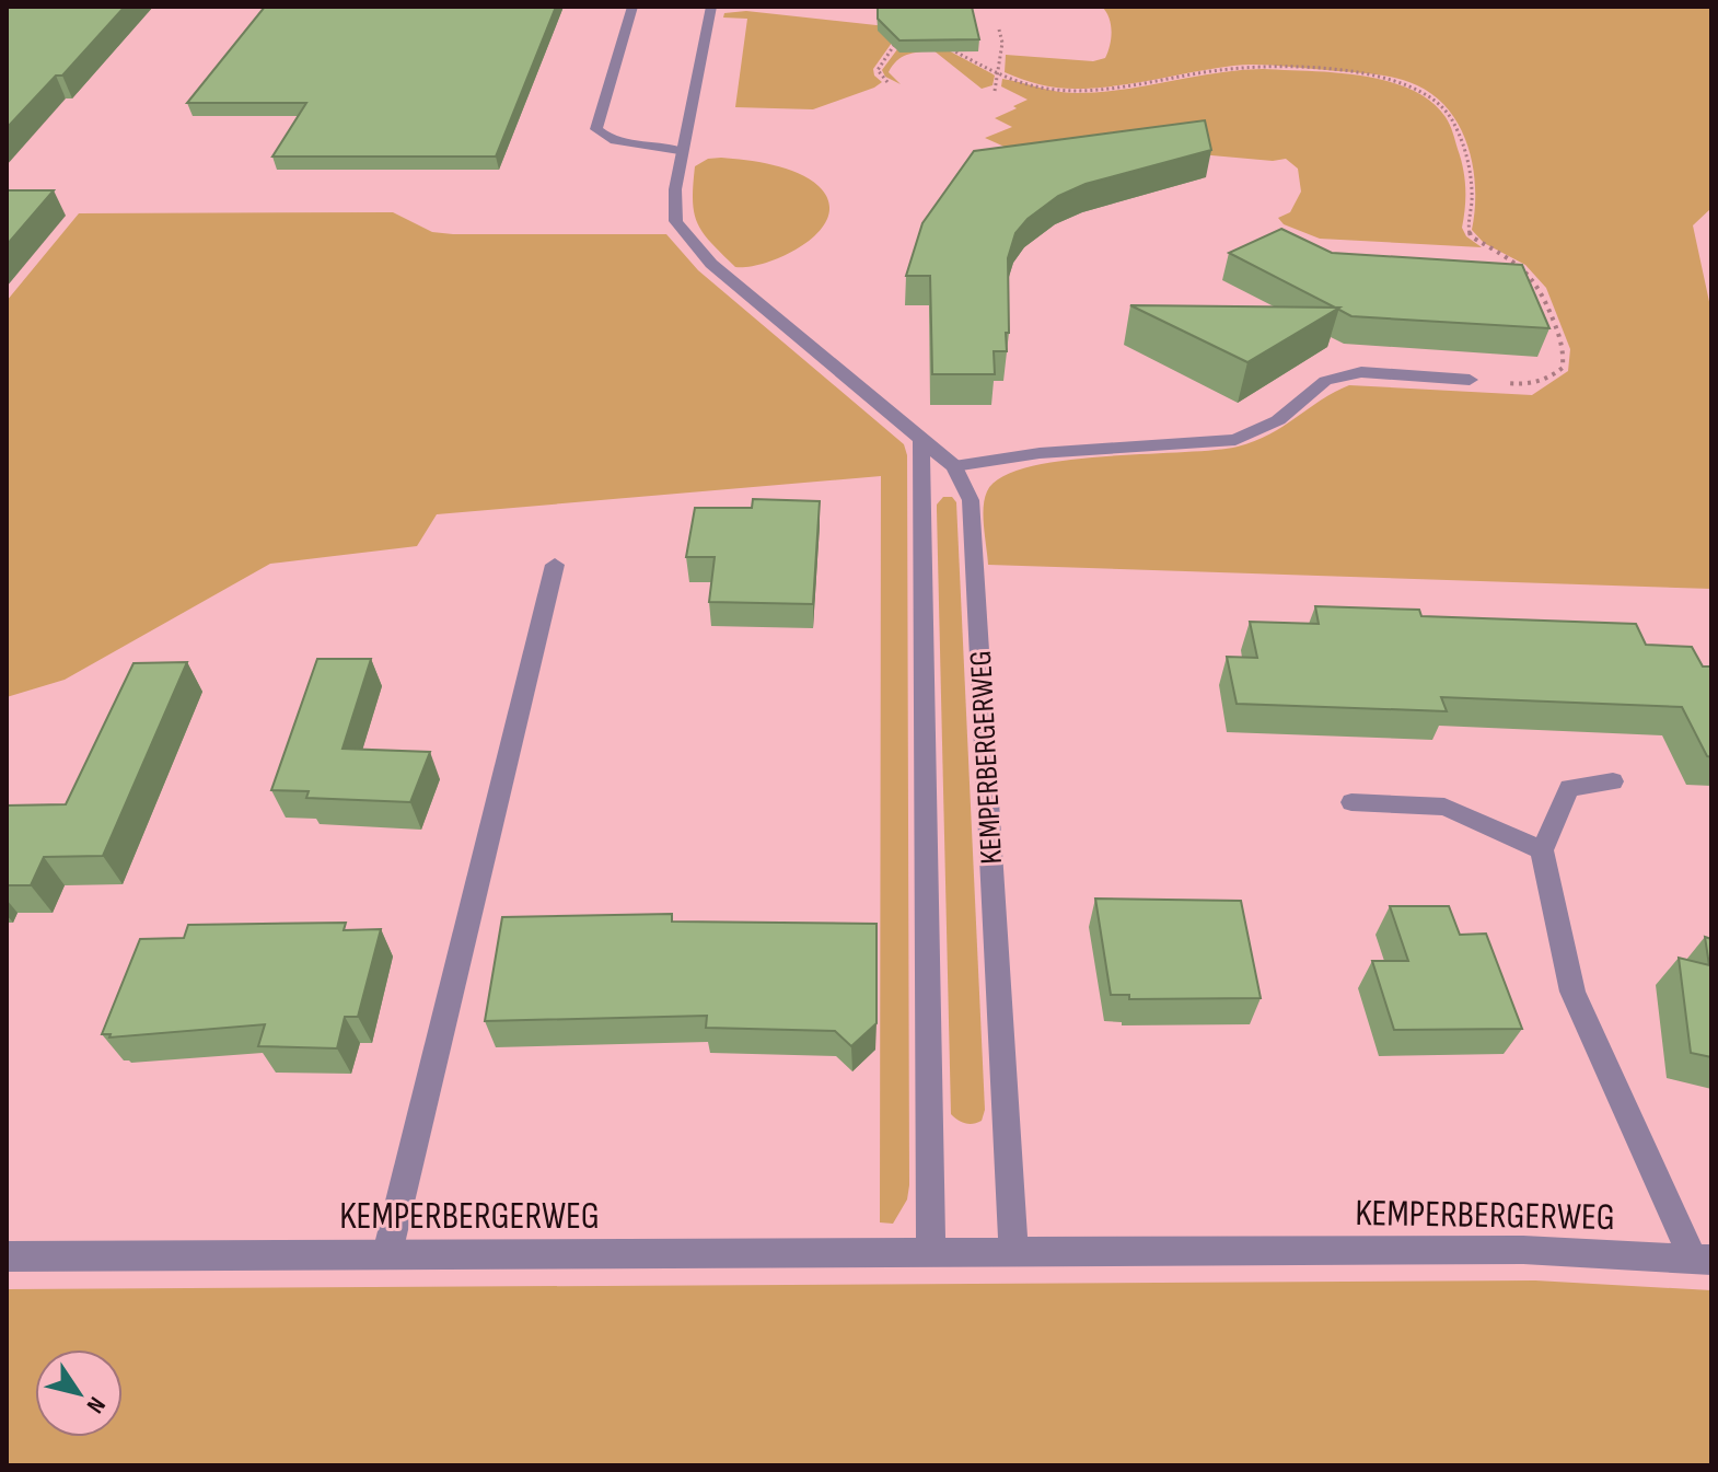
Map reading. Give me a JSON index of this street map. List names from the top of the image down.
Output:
{
  "streets": {
    "street": ["KEMPERBERGERWEG"]
  },
  "north": "bottom right"
}
